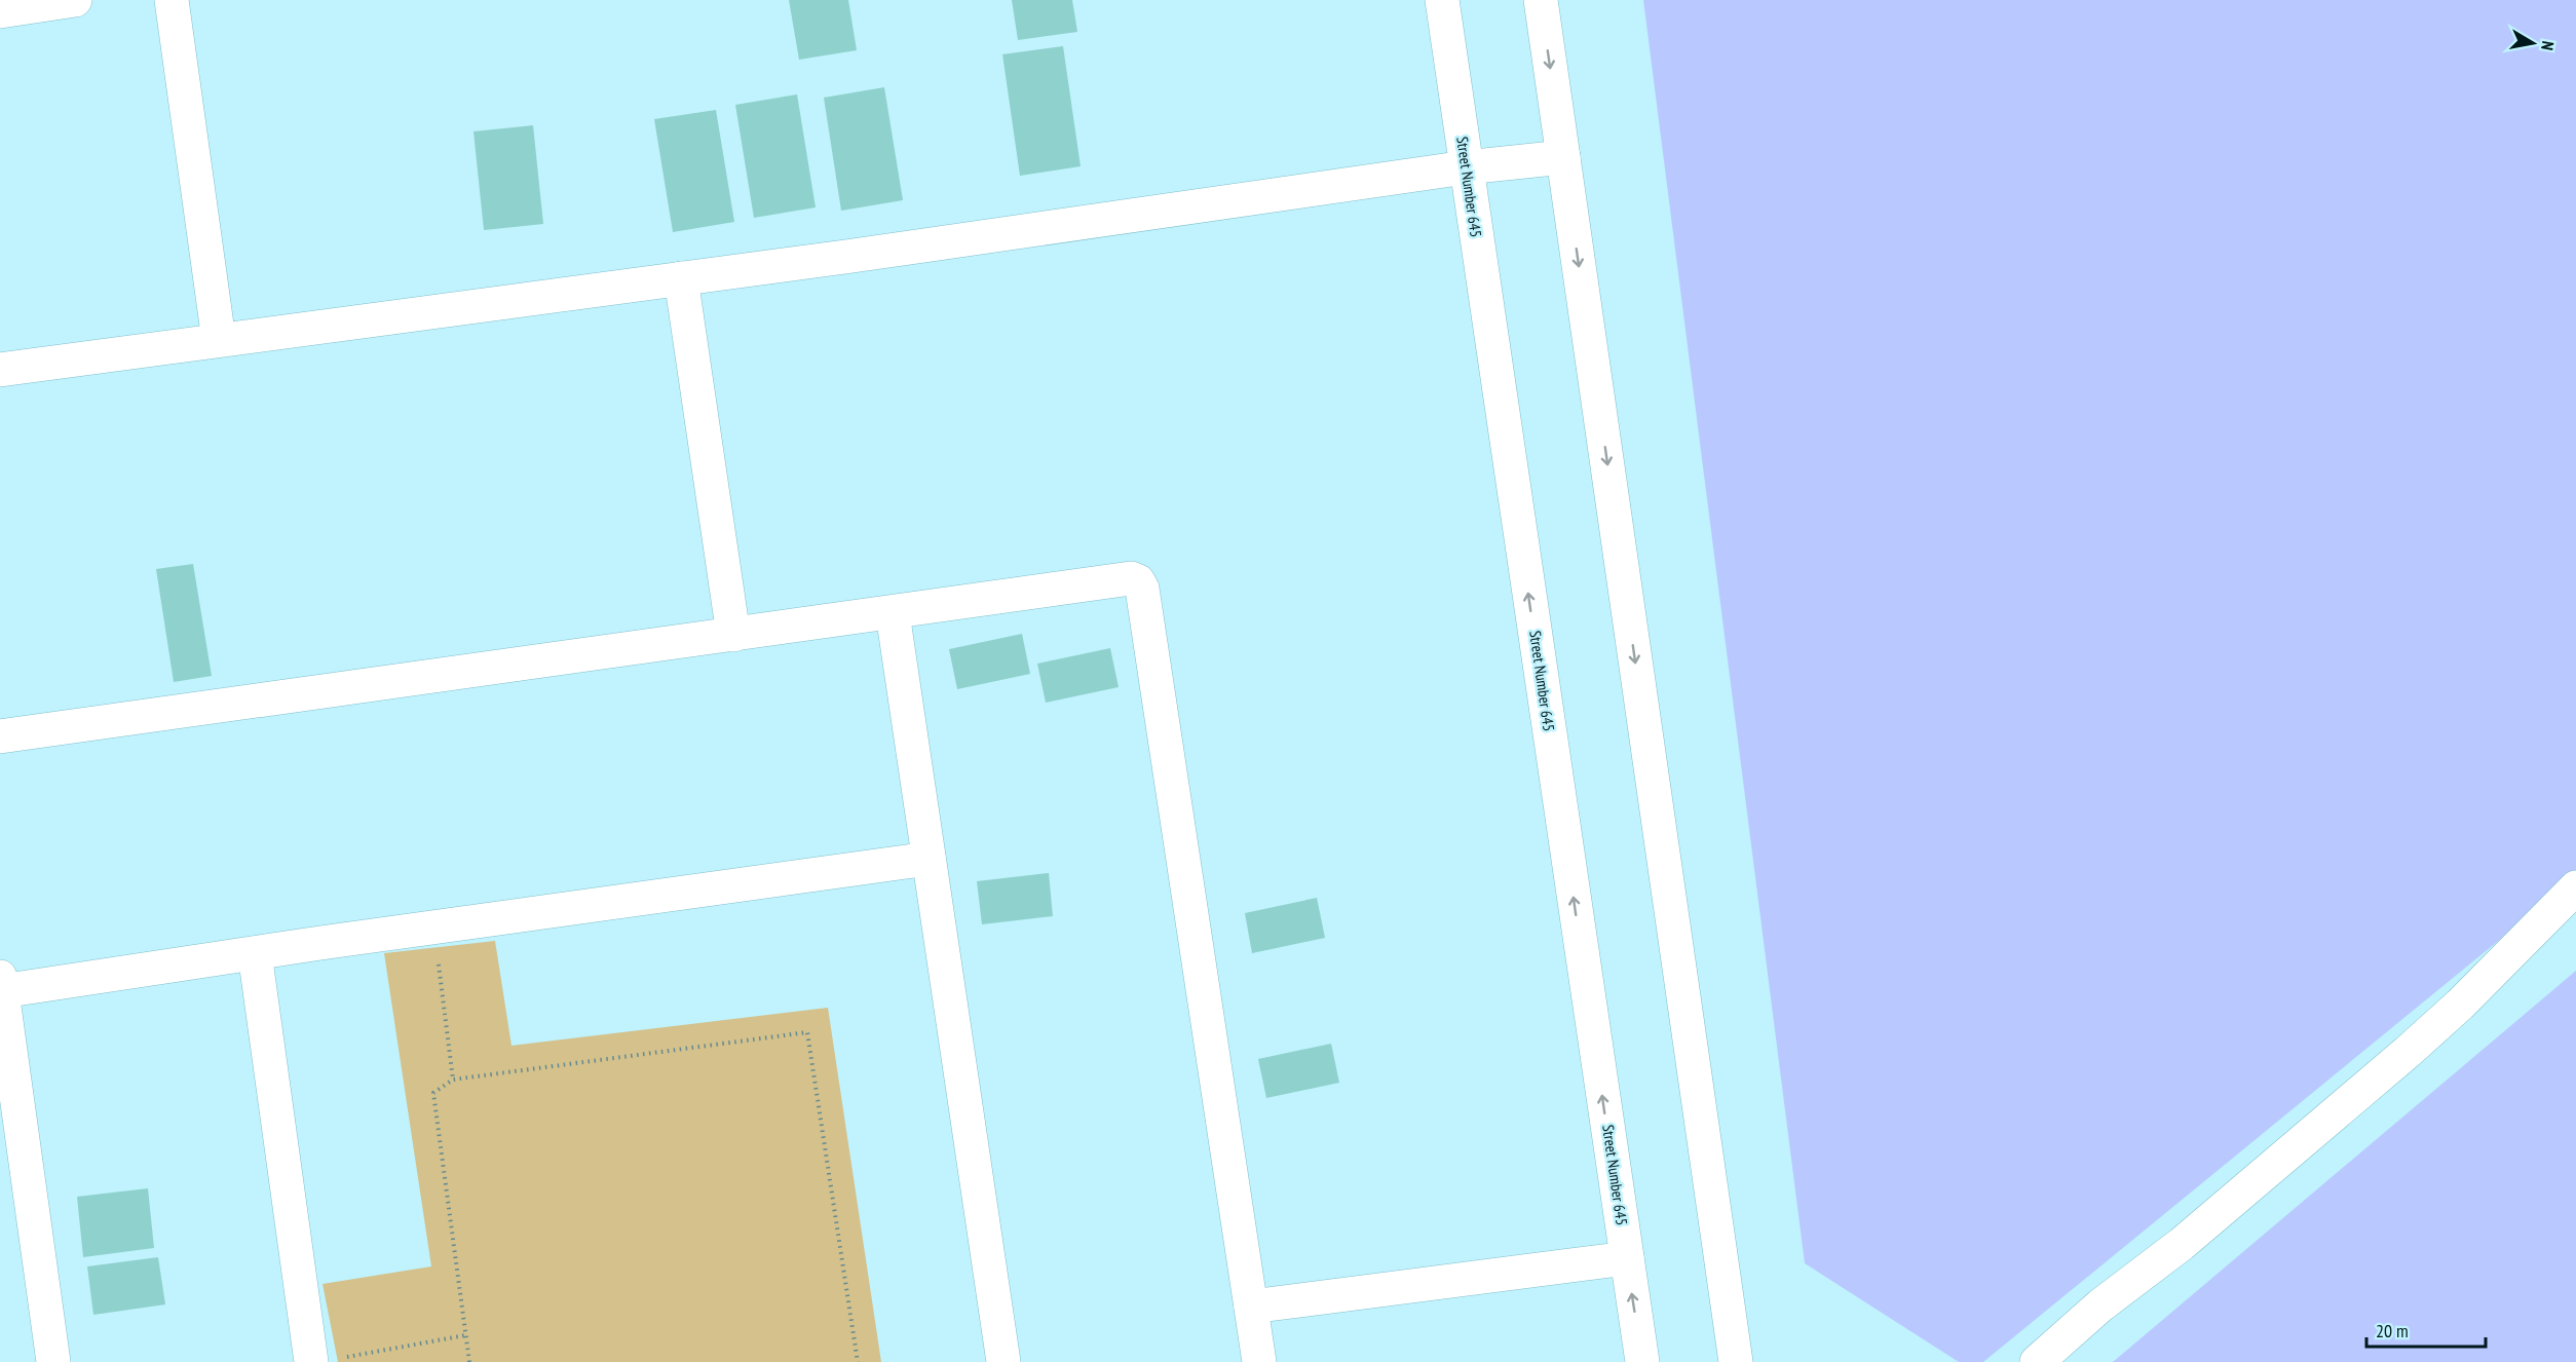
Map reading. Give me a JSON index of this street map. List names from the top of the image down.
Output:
{
  "streets": {
    "street": ["Street Number 645"]
  },
  "scale_bar": "20 m",
  "north": "right"
}
